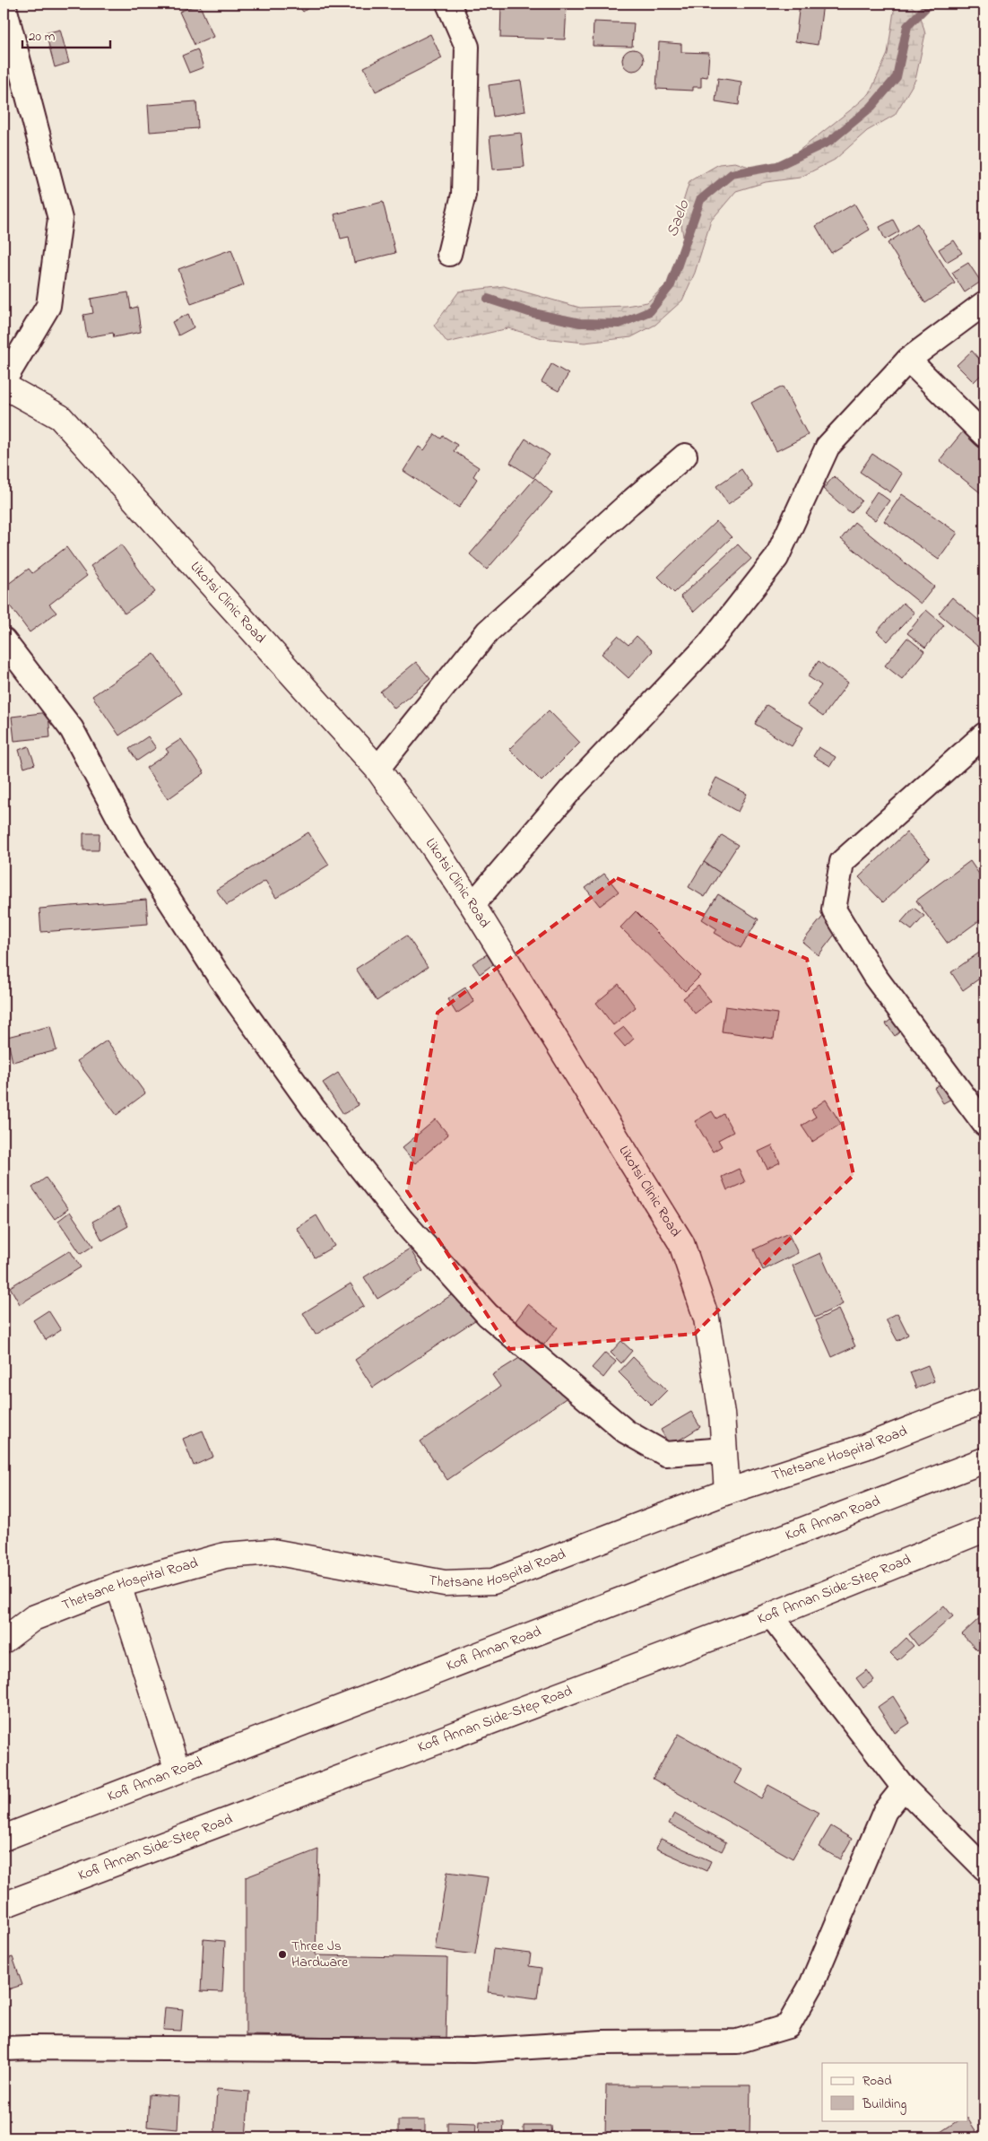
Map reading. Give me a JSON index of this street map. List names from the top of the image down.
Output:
{
  "streets": {
    "street": [
      "Likotsi Clinic Road",
      "Thetsane Hospital Road",
      "Kofi Annan Road",
      "Kofi Annan Side-Step Road"
    ]
  },
  "crossings": [
    ["Likotsi Clinic Road", "Thetsane Hospital Road"]
  ],
  "water": ["Saelo"],
  "places": ["Three Js Hardware"],
  "legend": ["Road", "Building"],
  "scale_bar": "20 m"
}
